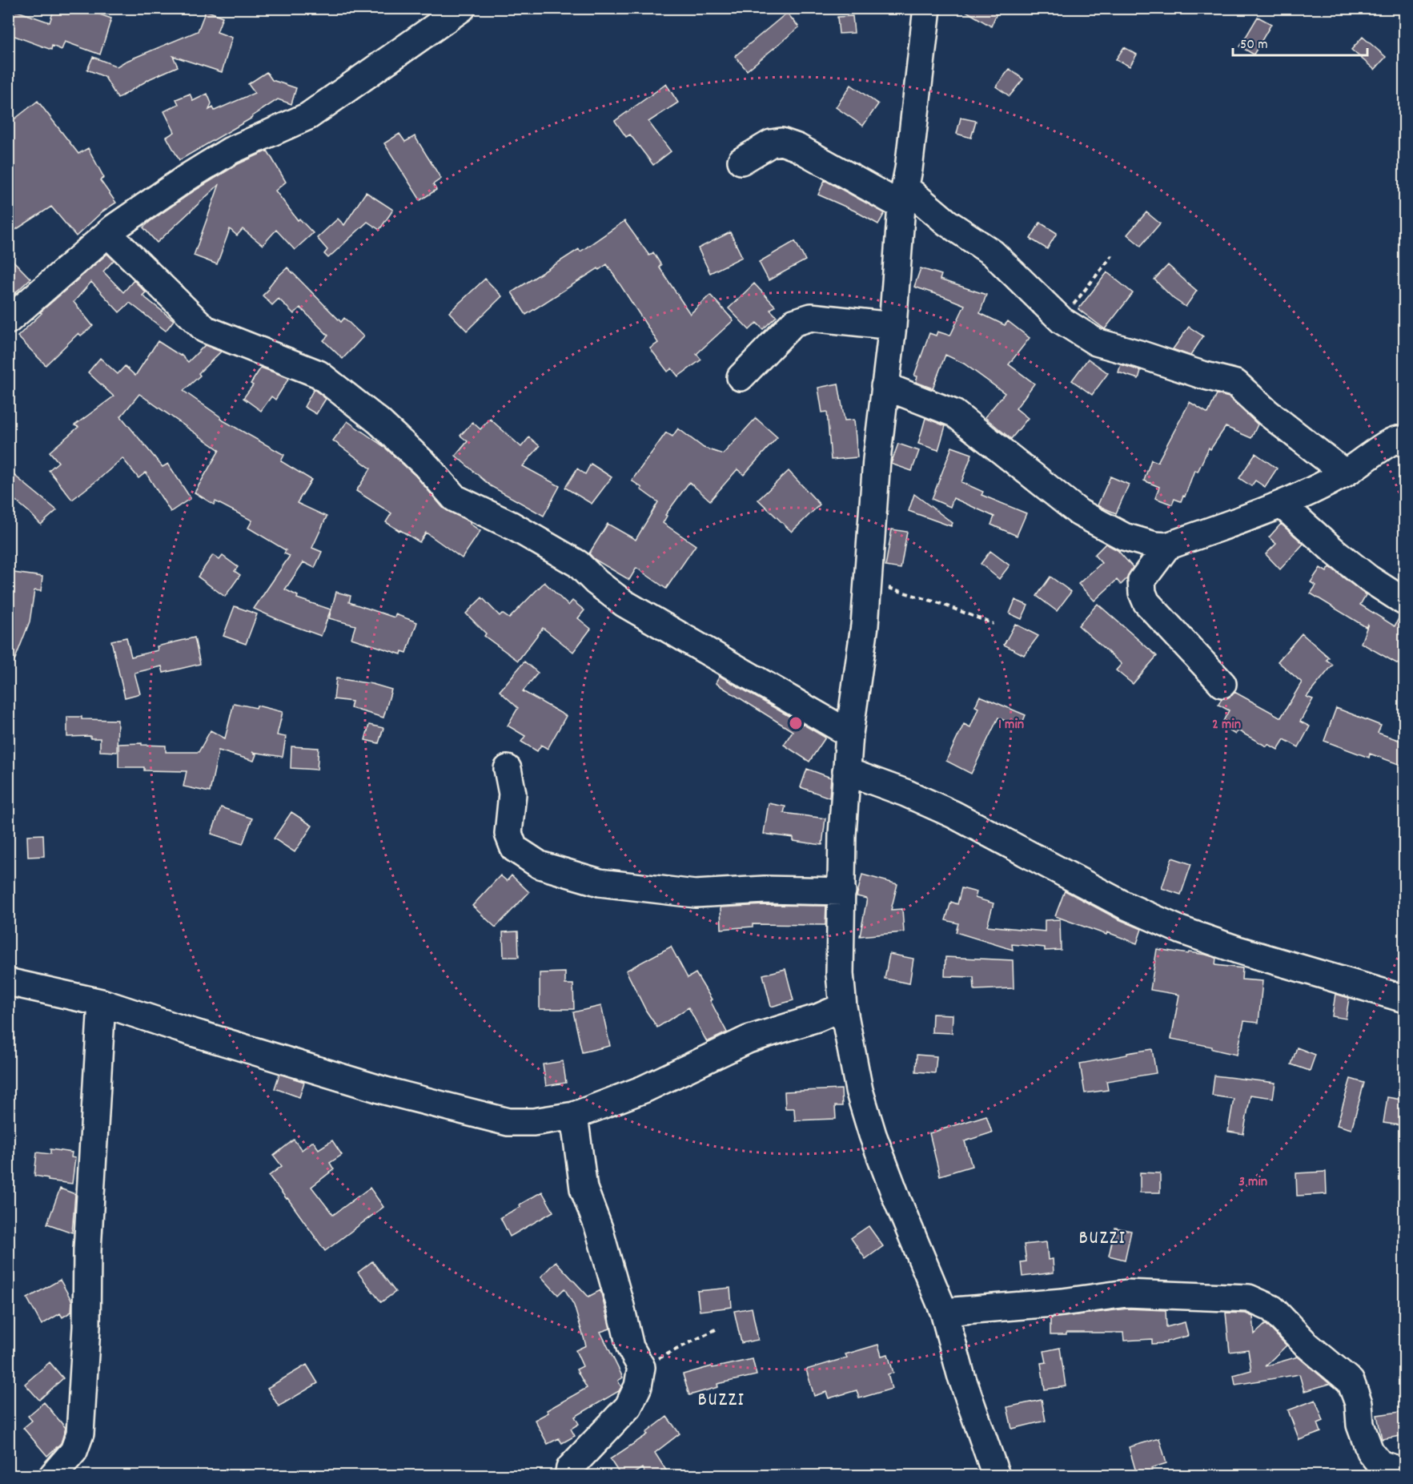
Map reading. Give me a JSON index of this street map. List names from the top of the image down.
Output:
{
  "districts": ["BUZZI", "BUZZI"],
  "scale_bar": "50 m",
  "rings": ["1 min", "2 min", "3 min"]
}
